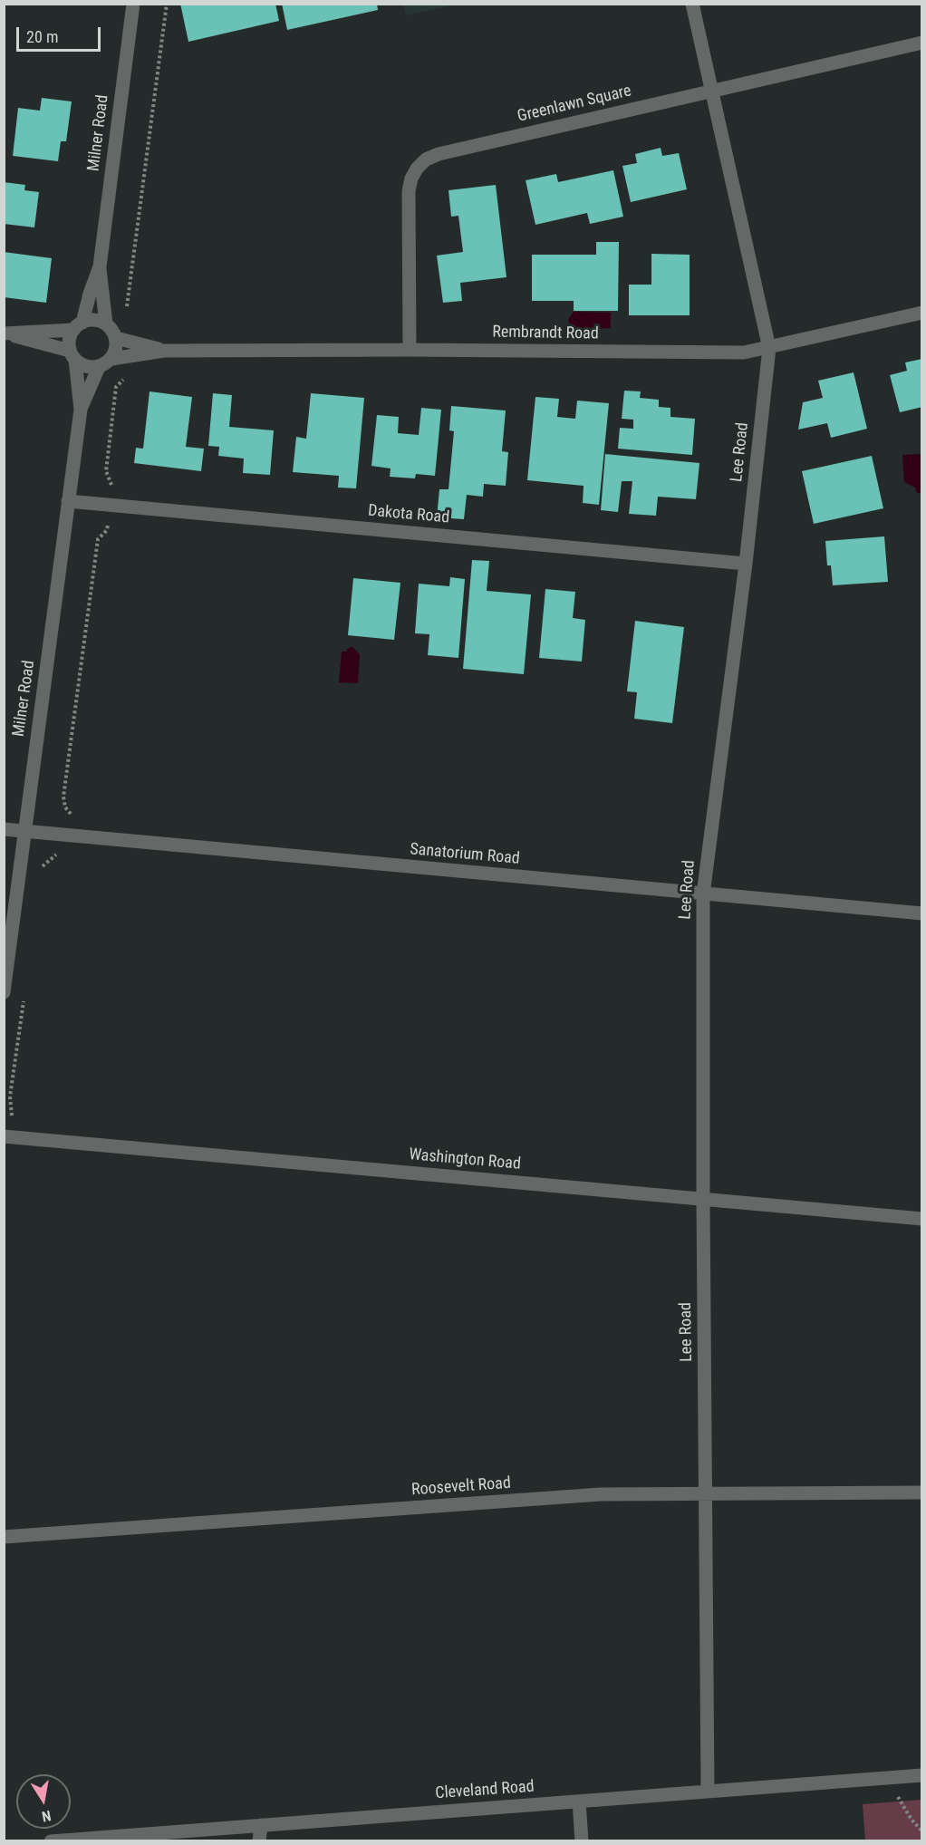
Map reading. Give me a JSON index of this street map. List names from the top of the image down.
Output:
{
  "streets": {
    "street": [
      "Greenlawn Square",
      "Milner Road",
      "Rembrandt Road",
      "Lee Road",
      "Dakota Road",
      "Sanatorium Road",
      "Washington Road",
      "Roosevelt Road",
      "Cleveland Road"
    ]
  },
  "crossings": [
    ["Greenlawn Square", "Rembrandt Road"],
    ["Greenlawn Square", "Lee Road"],
    ["Milner Road", "Rembrandt Road"],
    ["Milner Road", "Dakota Road"],
    ["Milner Road", "Sanatorium Road"],
    ["Rembrandt Road", "Lee Road"],
    ["Lee Road", "Dakota Road"],
    ["Lee Road", "Sanatorium Road"],
    ["Lee Road", "Washington Road"],
    ["Lee Road", "Roosevelt Road"],
    ["Lee Road", "Cleveland Road"]
  ],
  "scale_bar": "20 m",
  "north": "bottom"
}
